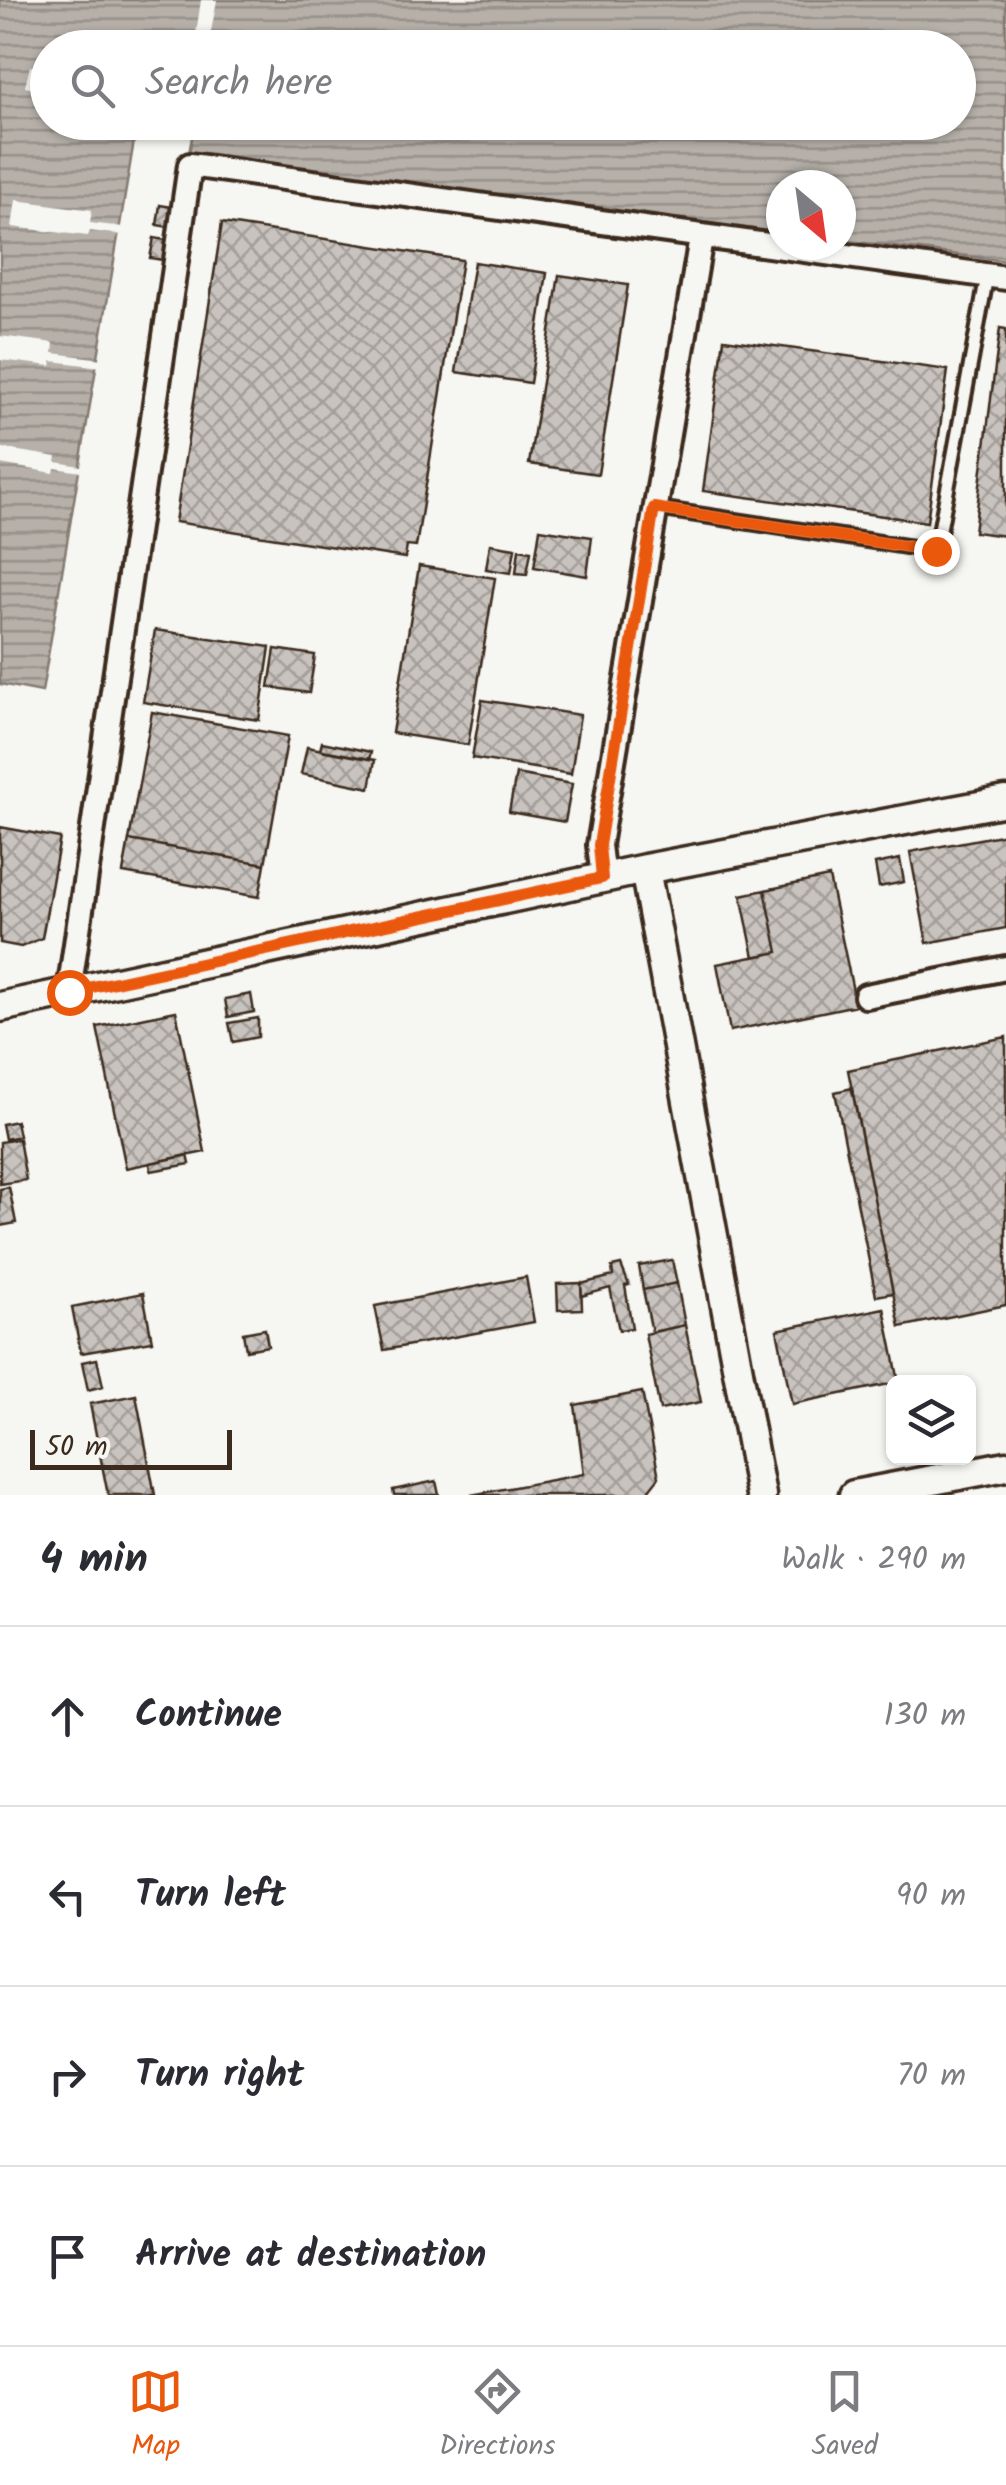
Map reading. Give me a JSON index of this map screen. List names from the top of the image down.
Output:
{
  "scale_bar": "50 m",
  "north": "bottom right",
  "page": {
    "search": "Search here",
    "scale": "50 m",
    "heading": ["4 min", "Walk · 290 m"],
    "list": [
      ["Continue", "130 m"],
      ["Turn left", "90 m"],
      ["Turn right", "70 m"],
      "Arrive at destination"
    ],
    "nav": ["Map", "Directions", "Saved"]
  }
}
